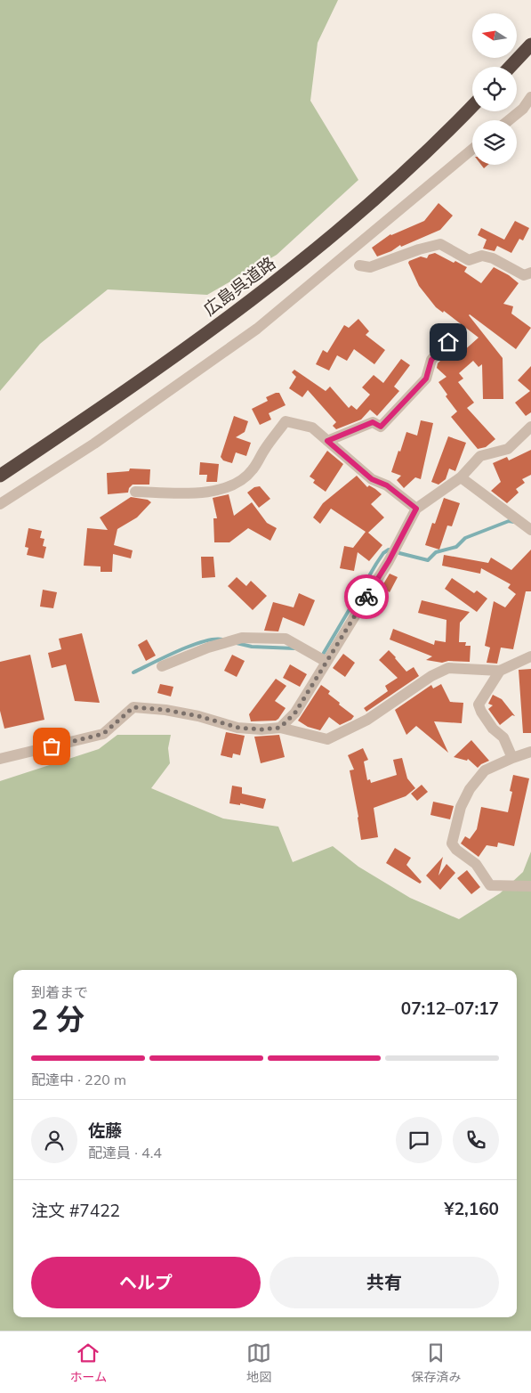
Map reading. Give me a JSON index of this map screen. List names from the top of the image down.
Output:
{
  "streets": {
    "highway": ["広島呉道路"]
  },
  "north": "left",
  "page": {
    "heading": ["2 分", "到着まで", "07:12–07:17"],
    "panel": [
      "佐藤",
      "配達員 · 4.4",
      "注文 #7422",
      "¥2,160"
    ],
    "bar": "配達中 · 220 m",
    "buttons": ["ヘルプ", "共有"],
    "tabs": ["ホーム", "地図", "保存済み"]
  }
}
